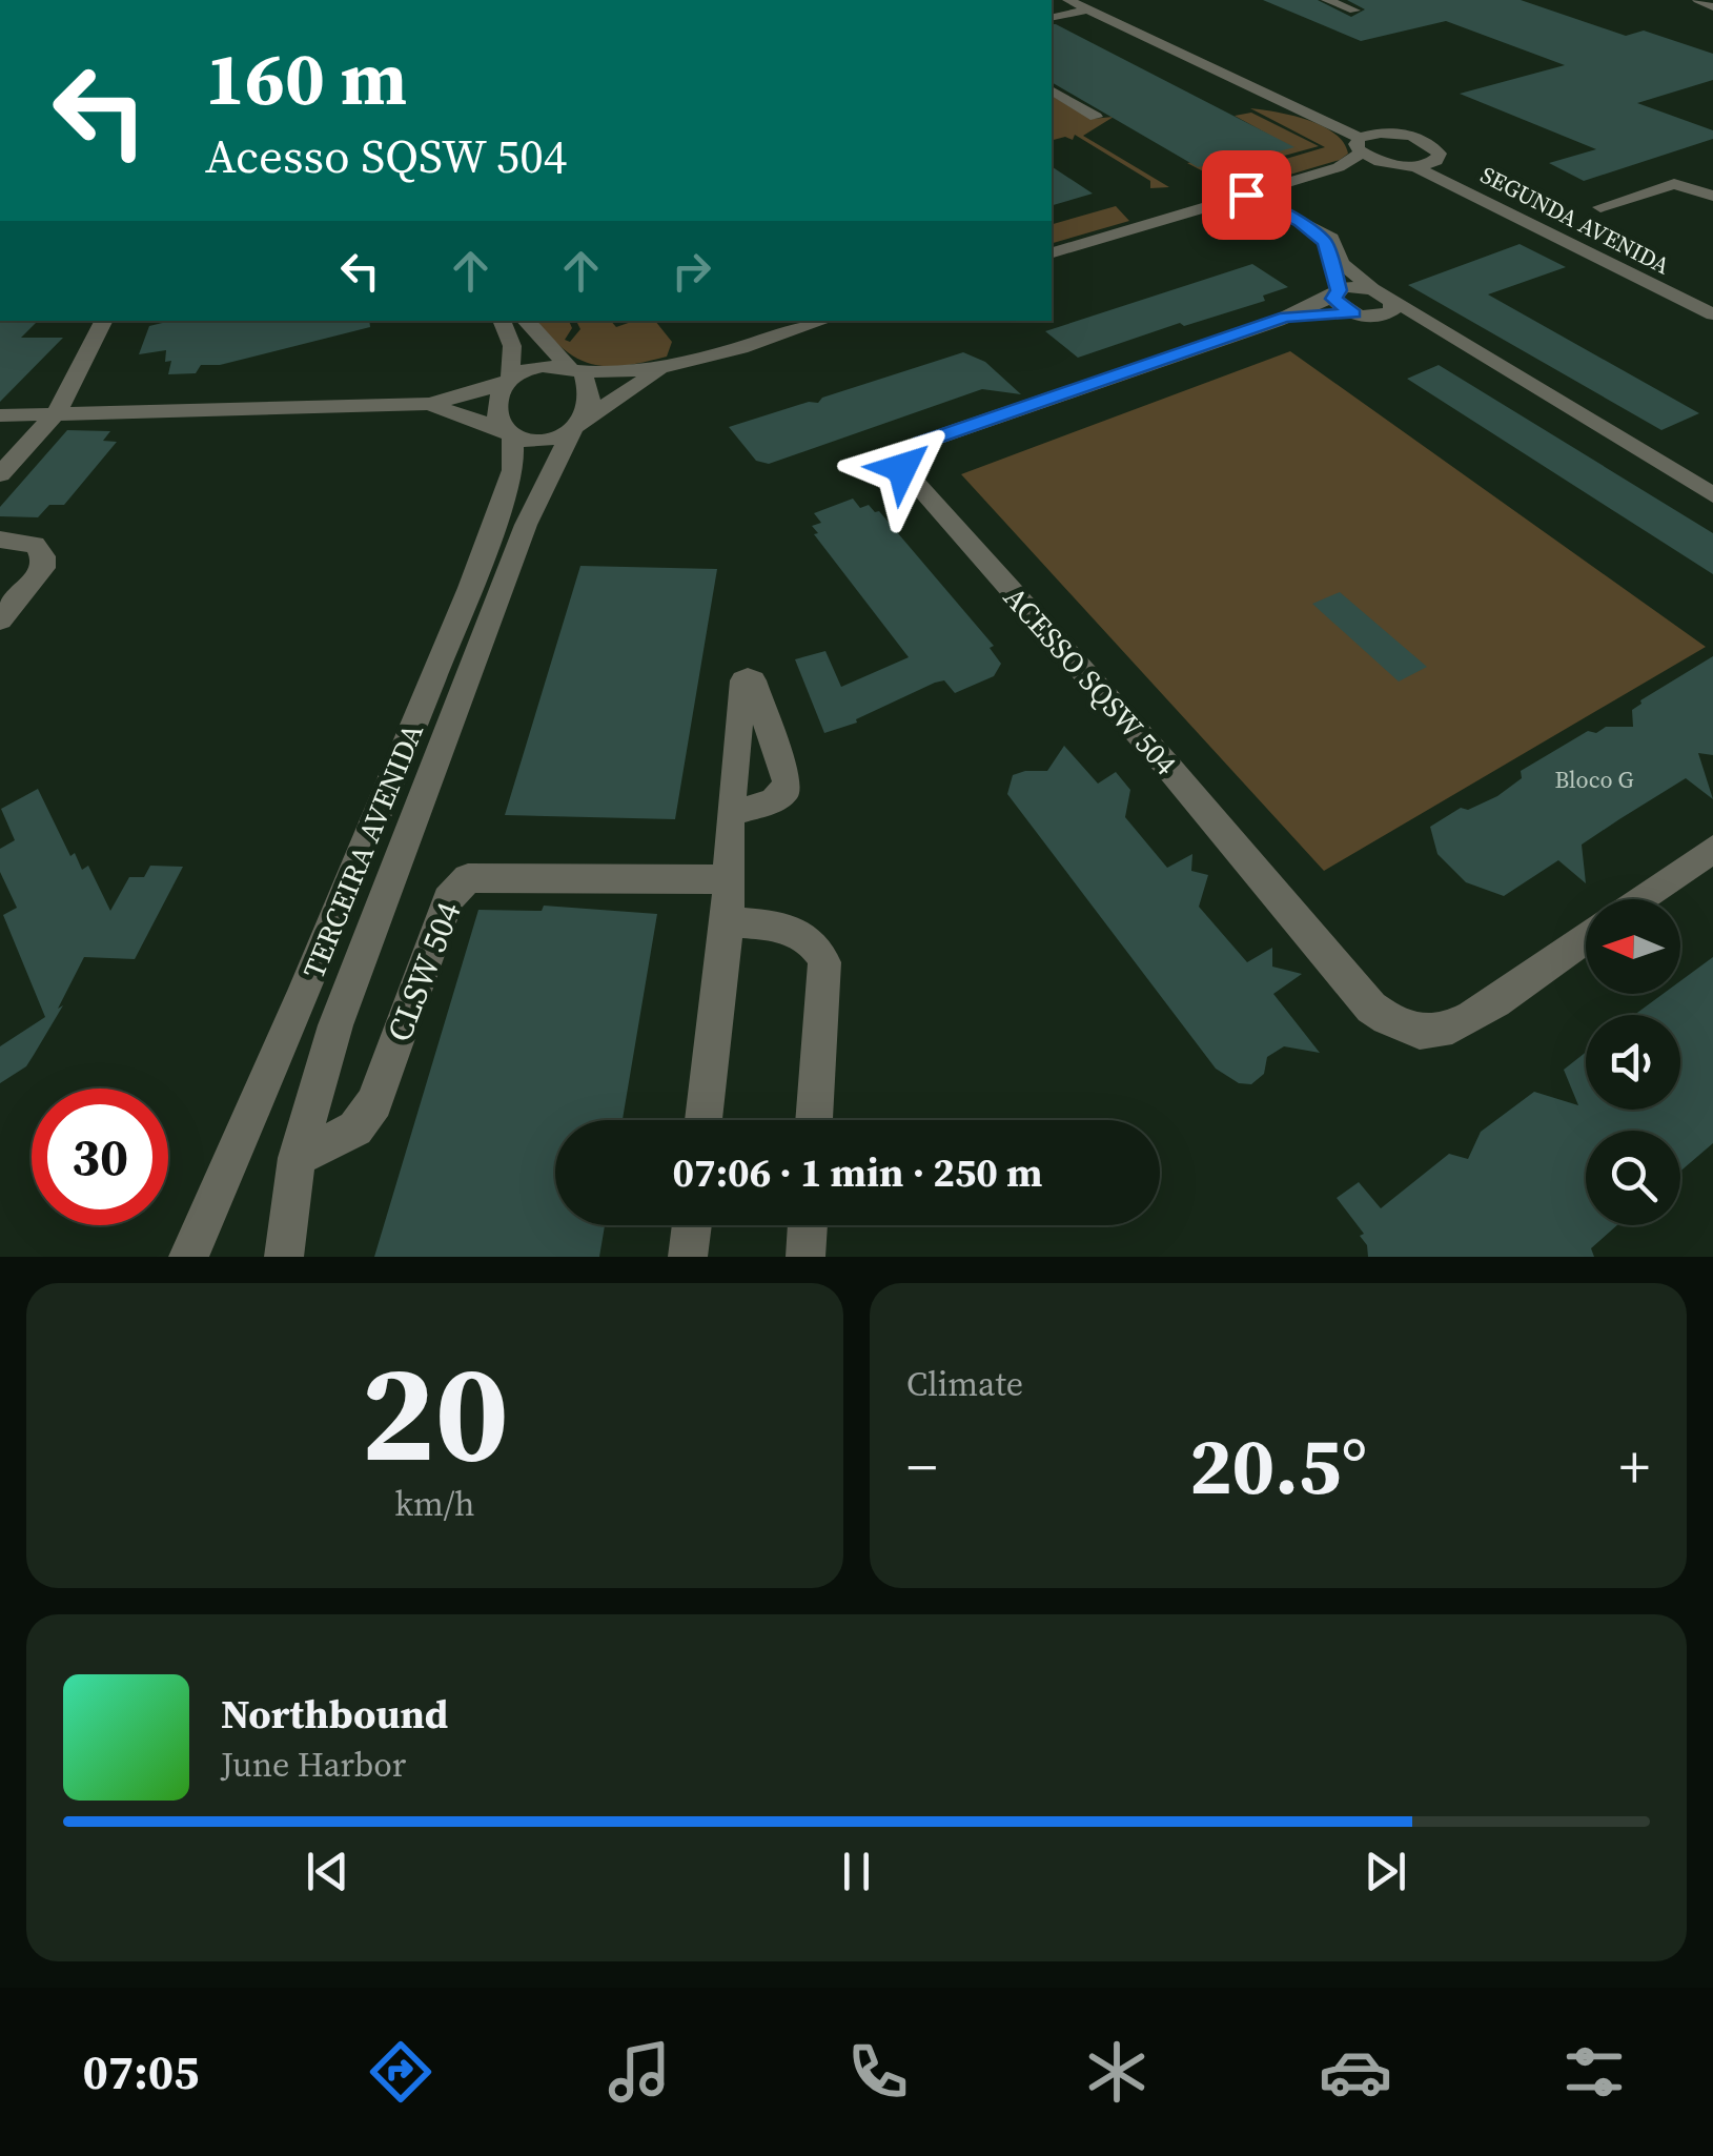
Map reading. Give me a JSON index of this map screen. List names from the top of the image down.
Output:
{
  "streets": {
    "street": [
      "SEGUNDA AVENIDA",
      "ACESSO SQSW 504",
      "TERCEIRA AVENIDA",
      "CLSW 504"
    ]
  },
  "crossings": [
    ["TERCEIRA AVENIDA", "CLSW 504"]
  ],
  "house_numbers": ["Bloco G"],
  "north": "left",
  "page": {
    "turn": ["160 m", "Acesso SQSW 504"],
    "limit": "30",
    "trip": "07:06 · 1 min · 250 m",
    "tile": [
      ["20", "km/h"],
      "Climate"
    ],
    "heat": ["−", "20.5°", "+"],
    "song": ["Northbound", "June Harbor"],
    "tabs": "07:05"
  }
}
